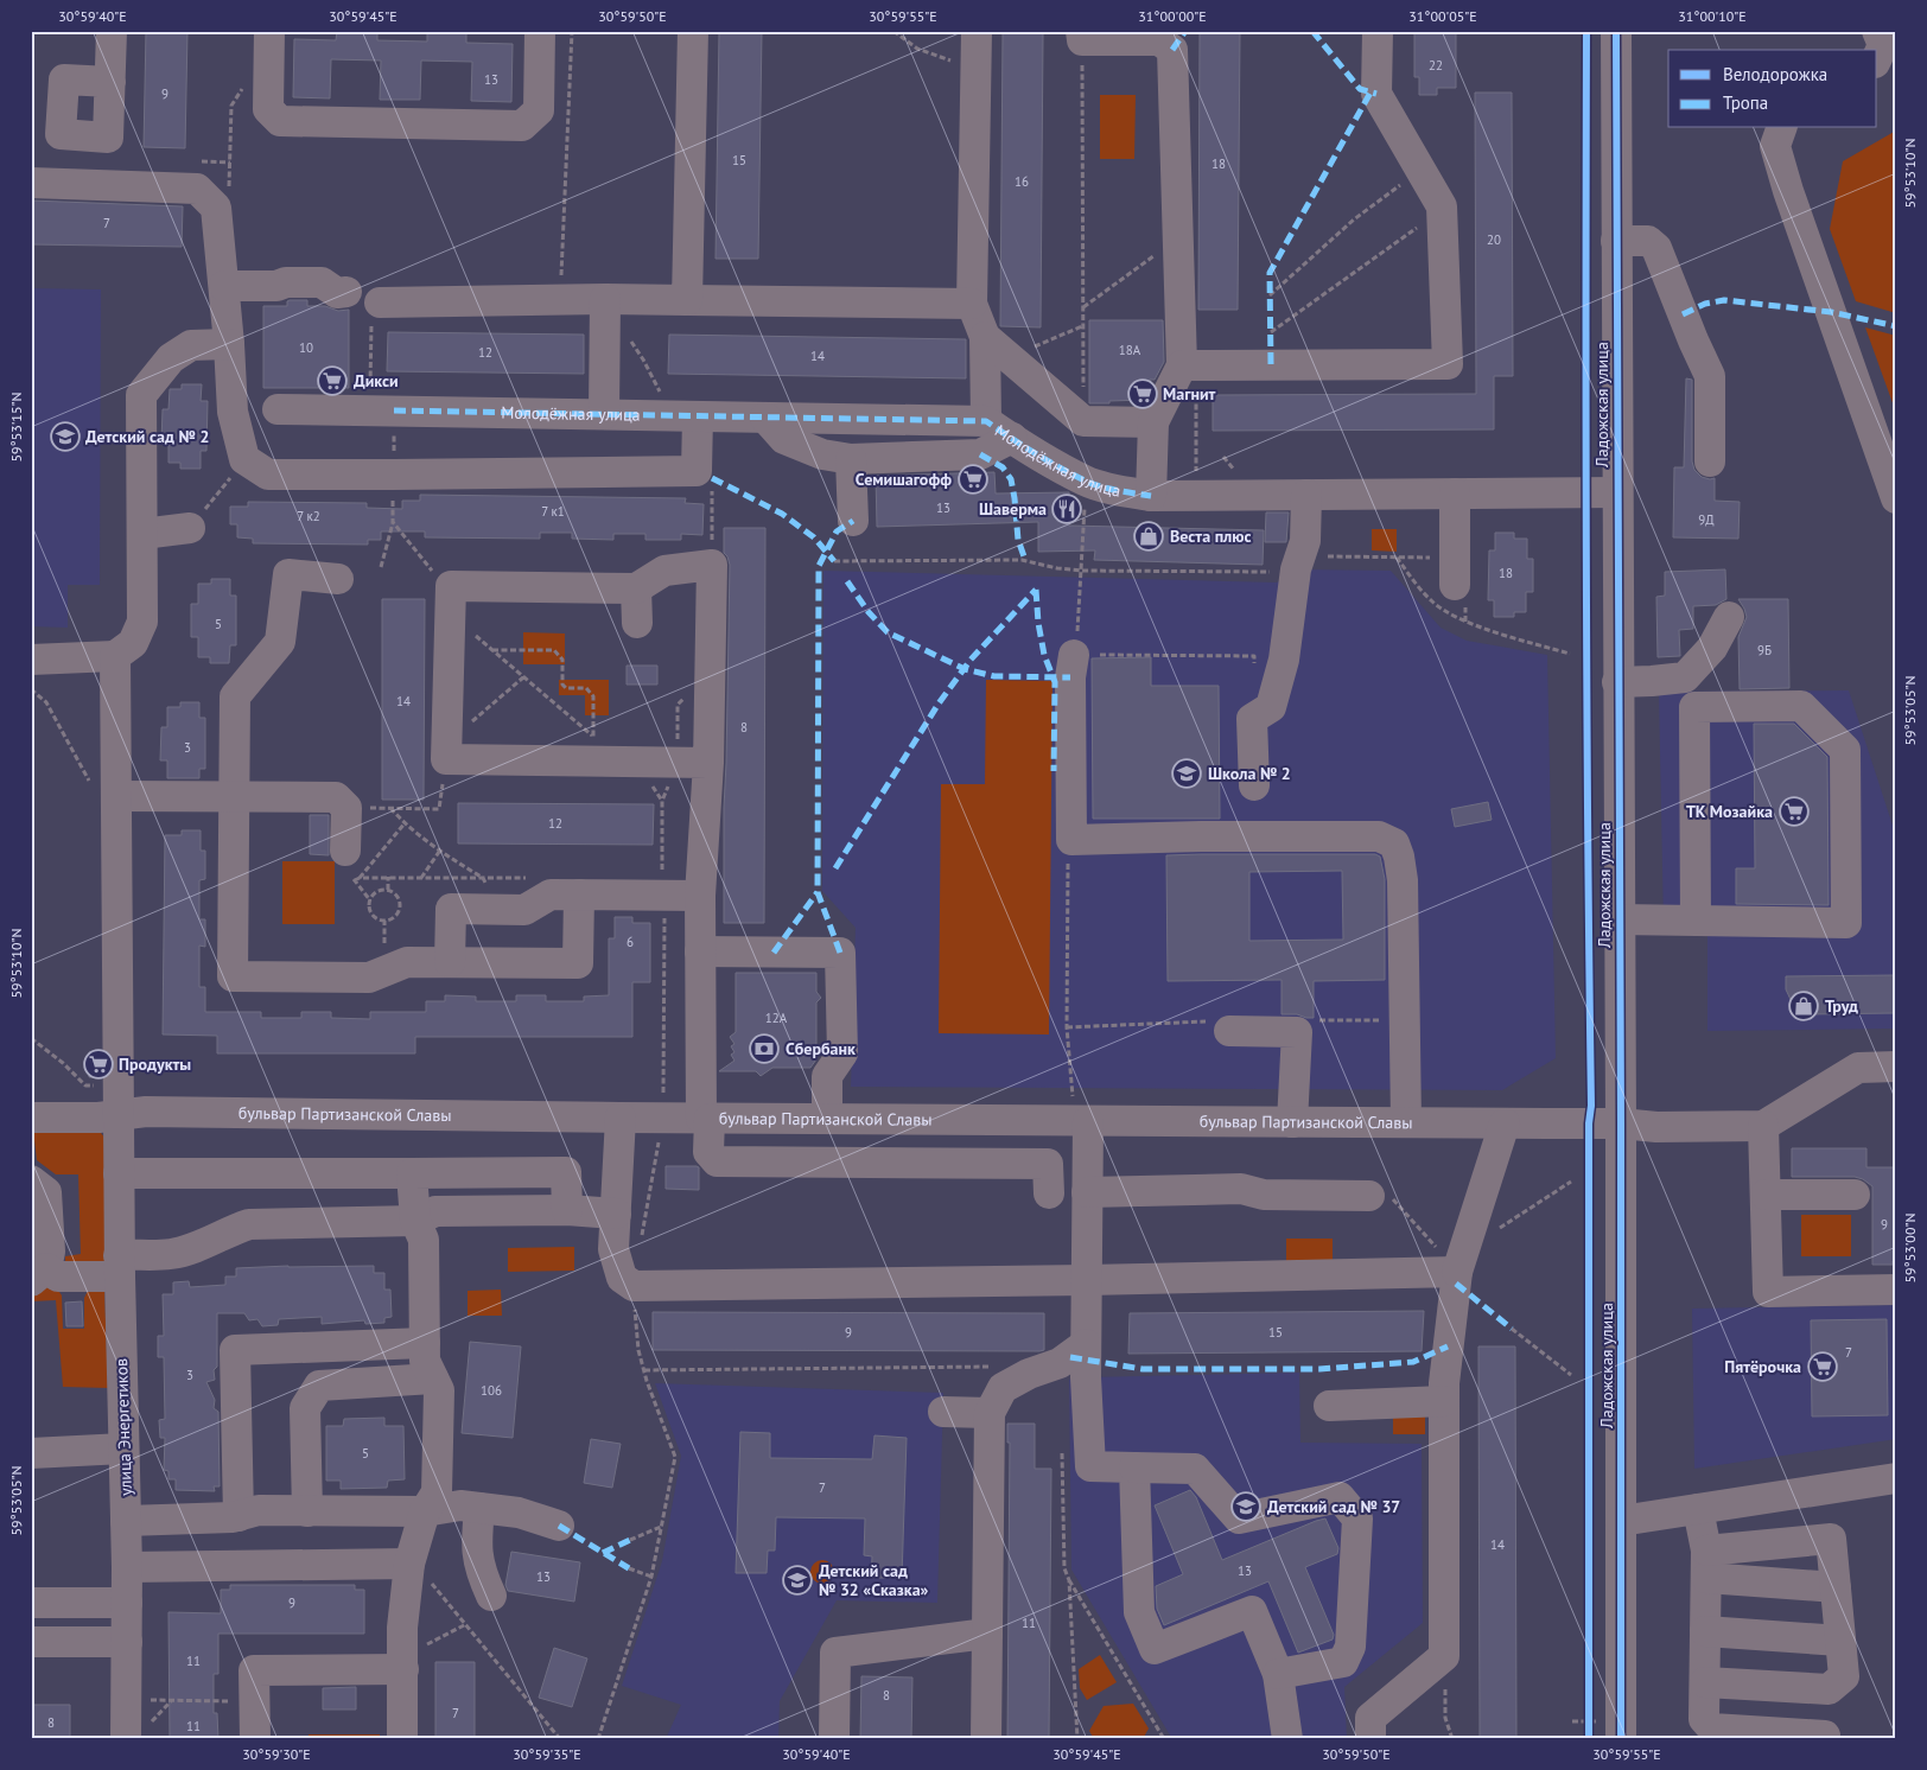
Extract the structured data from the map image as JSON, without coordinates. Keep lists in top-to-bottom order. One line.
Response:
{"streets":{"street":["Ладожская улица","Молодёжная улица","бульвар Партизанской Славы","улица Энергетиков"]},"crossings":[["Ладожская улица","Молодёжная улица"],["Ладожская улица","бульвар Партизанской Славы"],["бульвар Партизанской Славы","улица Энергетиков"]],"places":{"supermarket":["Дикси","Магнит","Семишагофф","ТК Мозайка","Продукты","Пятёрочка"],"school or university":["Детский сад № 2","Школа № 2","Детский сад № 37","Детский сад № 32 «Сказка»"],"restaurant":["Шаверма"],"shop":["Веста плюс","Труд"],"bank":["Сбербанк"]},"house_numbers":["22","13","9","15","18","16","7","20","10","18А","12","14","13","7 к1","7 к2","9Д","18","5","9Б","14","8","3","12","6","12А","9","9","15","7","3","106","5","7","14","13","13","9","11","11","8","7","8","11"],"legend":["Велодорожка","Тропа"],"coordinates":["30°59'40\"E","30°59'45\"E","30°59'50\"E","30°59'55\"E","31°00'00\"E","31°00'05\"E","31°00'10\"E","59°53'10\"N","59°53'15\"N","59°53'05\"N","59°53'00\"N","30°59'30\"E","30°59'35\"E"]}
